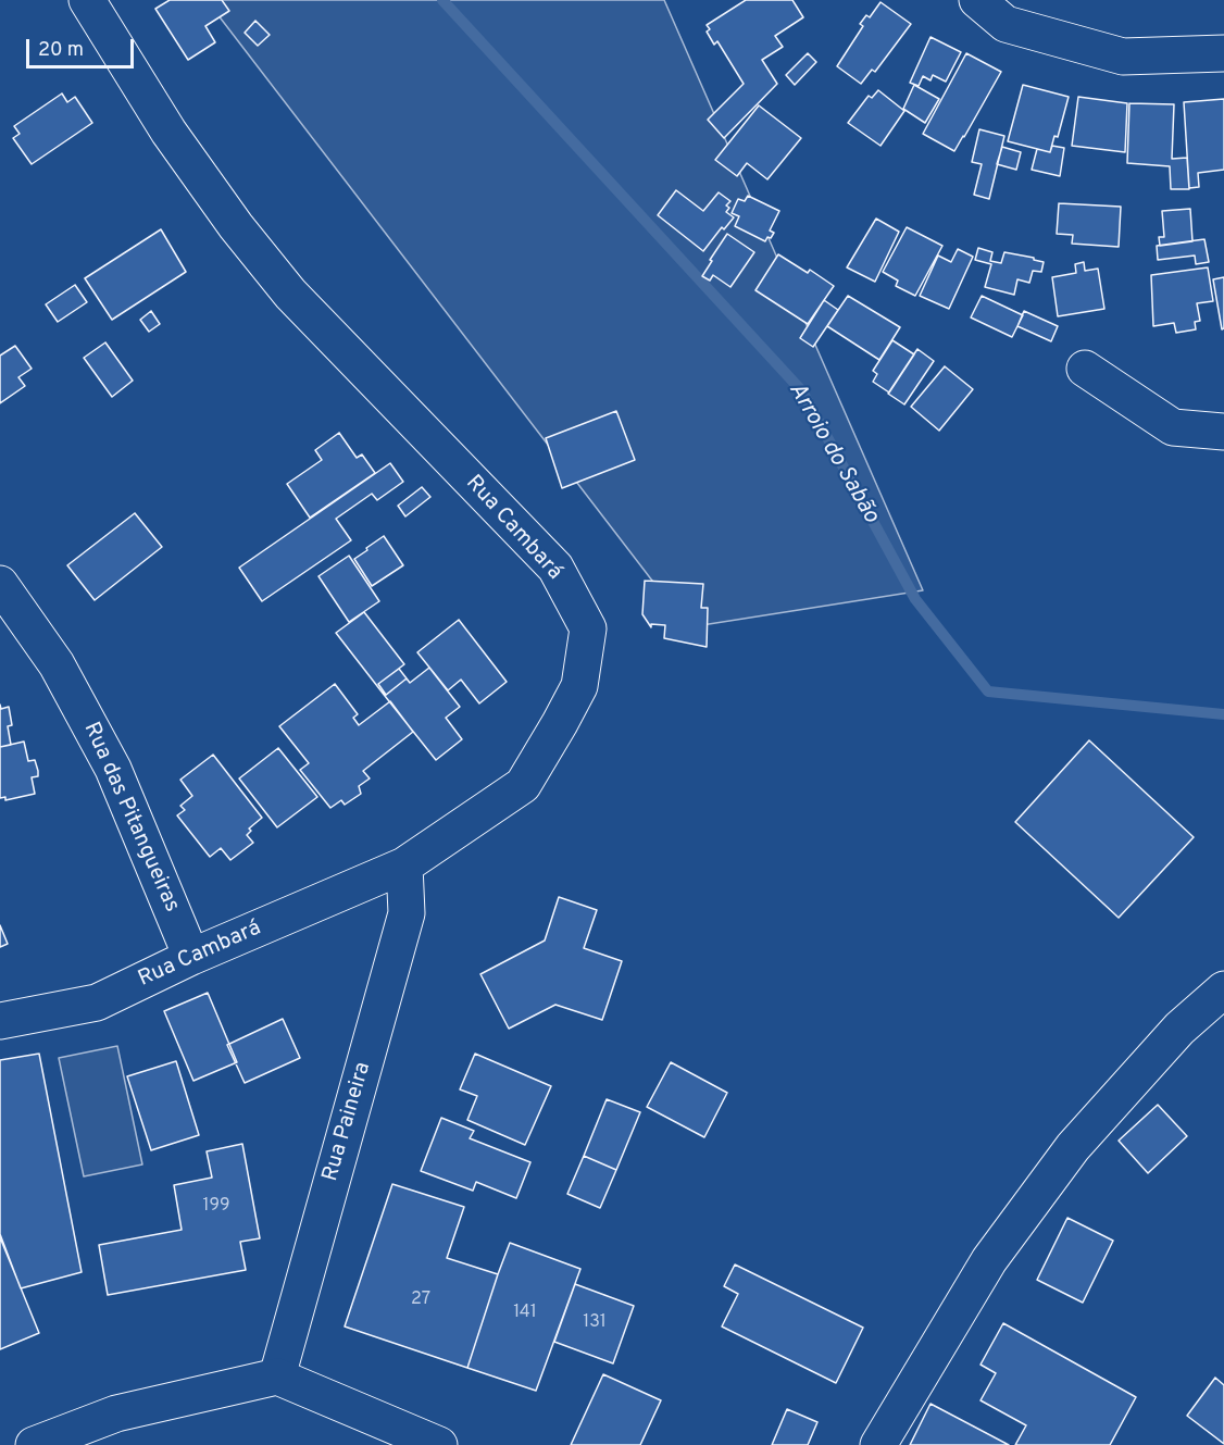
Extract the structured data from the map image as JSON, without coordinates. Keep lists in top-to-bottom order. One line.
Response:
{"streets":{"street":["Rua Cambará","Rua das Pitangueiras","Rua Paineira"]},"crossings":[["Rua Cambará","Rua das Pitangueiras"],["Rua Cambará","Rua Paineira"]],"water":["Arroio do Sabão"],"house_numbers":["199","27","141","131"],"scale_bar":"20 m"}
